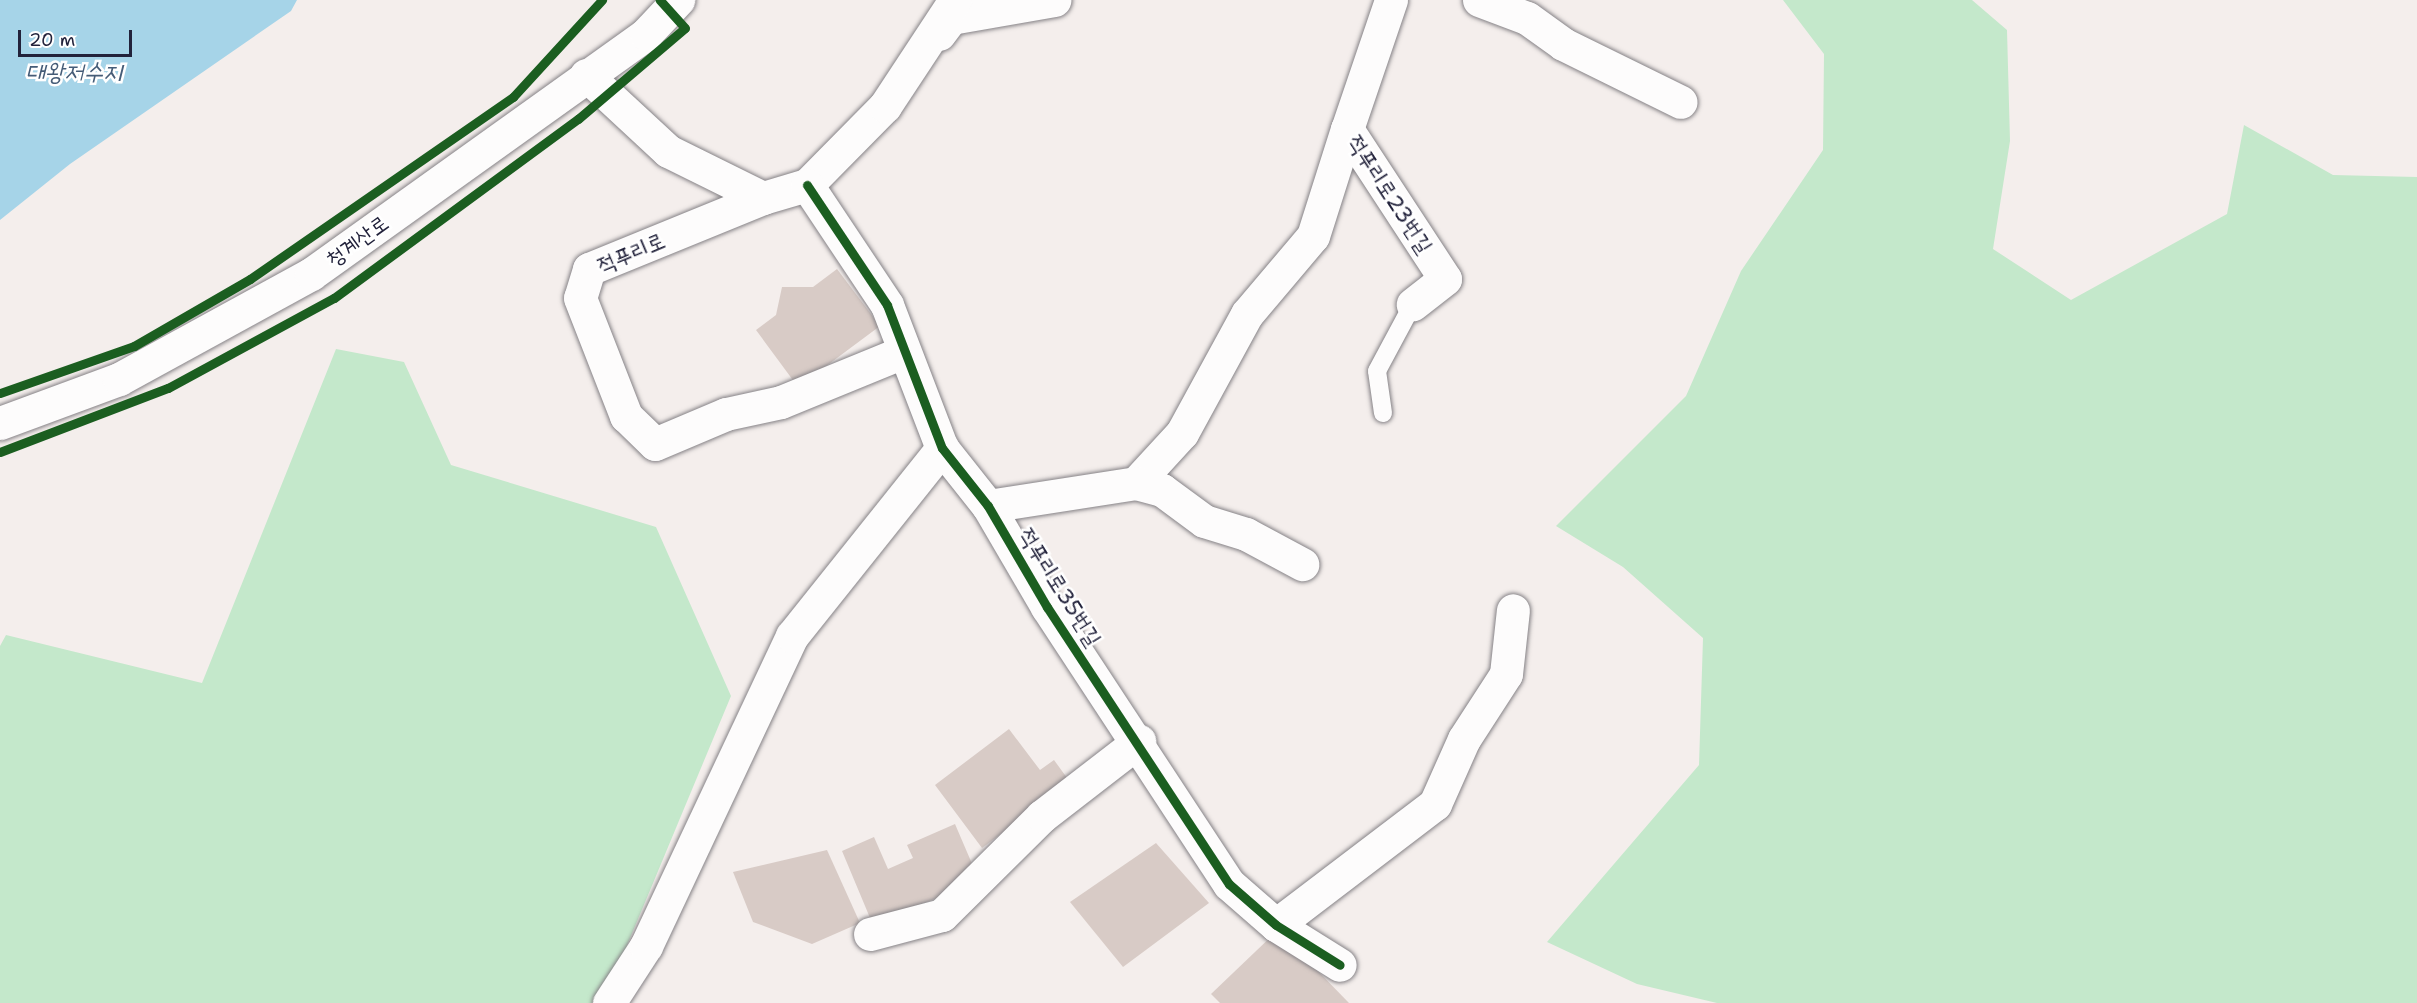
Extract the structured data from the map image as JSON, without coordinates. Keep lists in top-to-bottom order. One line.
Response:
{"streets":{"street":["적푸리로23번길","청계산로","적푸리로","적푸리로35번길"]},"crossings":[["적푸리로","적푸리로35번길"]],"water":["대왕저수지"],"scale_bar":"20 m"}
